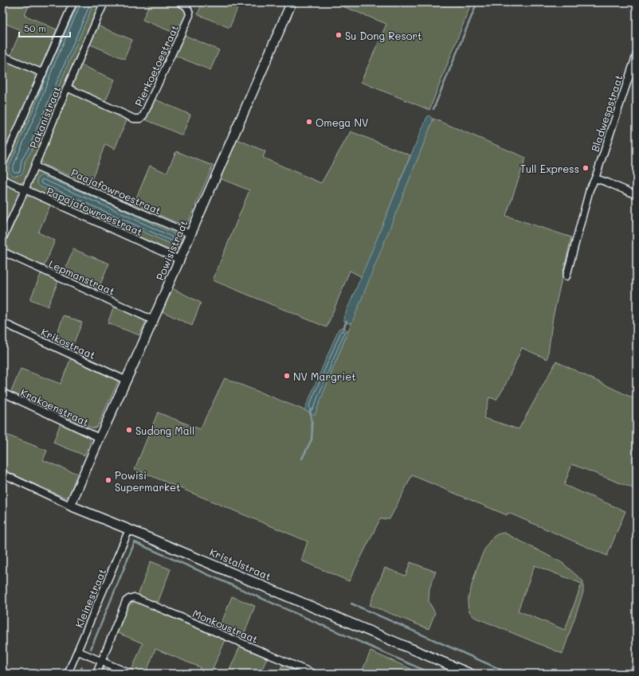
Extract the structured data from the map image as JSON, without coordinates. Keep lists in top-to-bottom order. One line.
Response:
{"streets":{"street":["Pierkoetoestraat","Bladwespstraat","Pakanistraat","Paajafowroestraat","Papajafowroestraat","Powisistraat","Lepmanstraat","Krikostraat","Krakoenstraat","Kristalstraat","Kleinestraat","Monkoustraat"]},"crossings":[["Pierkoetoestraat","Pakanistraat"],["Pakanistraat","Paajafowroestraat"],["Pakanistraat","Papajafowroestraat"],["Paajafowroestraat","Powisistraat"],["Papajafowroestraat","Powisistraat"],["Powisistraat","Lepmanstraat"],["Powisistraat","Krikostraat"],["Powisistraat","Krakoenstraat"],["Powisistraat","Kristalstraat"],["Kristalstraat","Kleinestraat"]],"places":["Su Dong Resort","Omega NV","Tull Express","NV Margriet","Sudong Mall","Powisi Supermarket"],"scale_bar":"50 m"}
